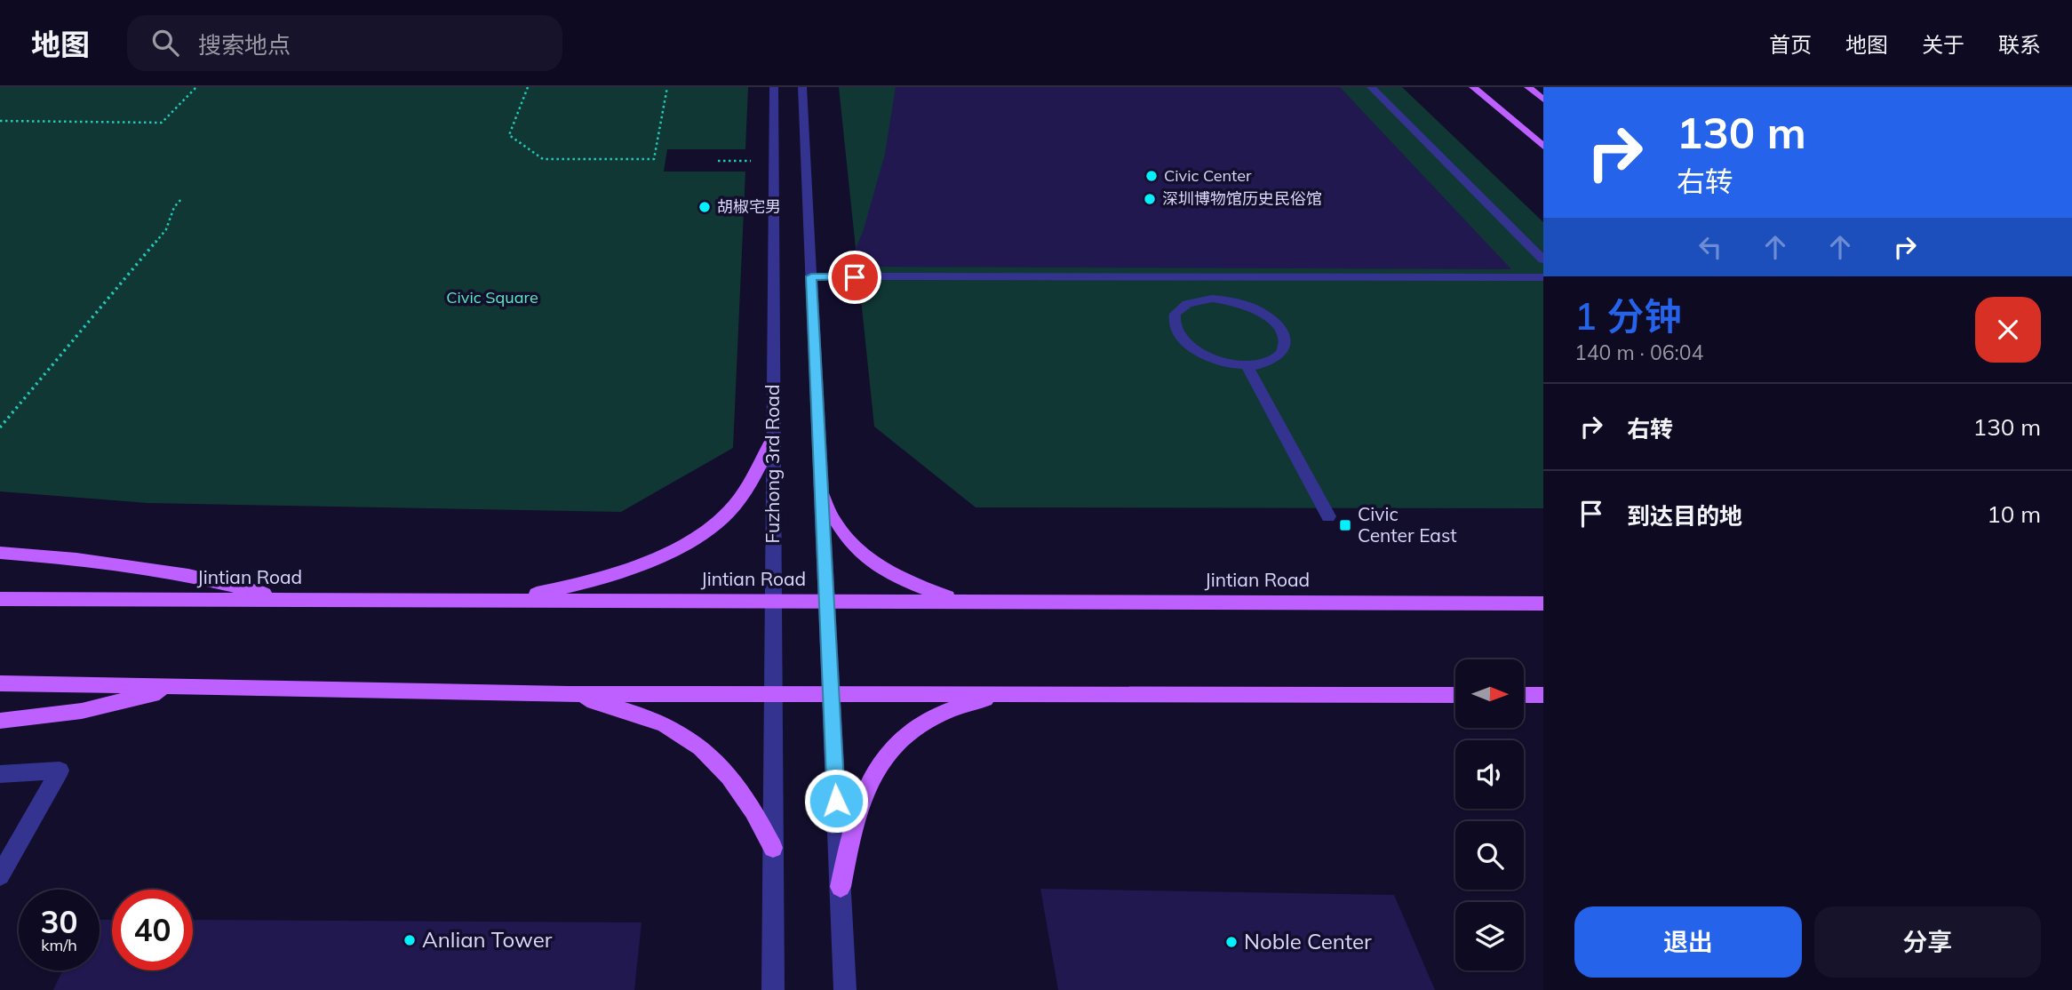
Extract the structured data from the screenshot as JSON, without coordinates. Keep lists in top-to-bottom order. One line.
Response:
{"streets":{"main road":["Jintian Road"],"street":["Fuzhong 3rd Road"]},"crossings":[["Fuzhong 3rd Road","Jintian Road"]],"parks":["Civic Square"],"places":{"other":["Civic Center","深圳博物馆历史民俗馆","胡椒宅男","Anlian Tower","Noble Center"],"transit":["Civic Center East"]},"north":"right","page":{"header":"地图","search":"搜索地点","nav":["首页","地图","关于","联系"],"turn":["130 m","右转"],"heading":["1 分钟","140 m · 06:04"],"list":[{"name":"右转","value":"130 m"},{"name":"到达目的地","value":"10 m"}],"speed":"30 km/h","limit":"40","buttons":["退出","分享"]}}
